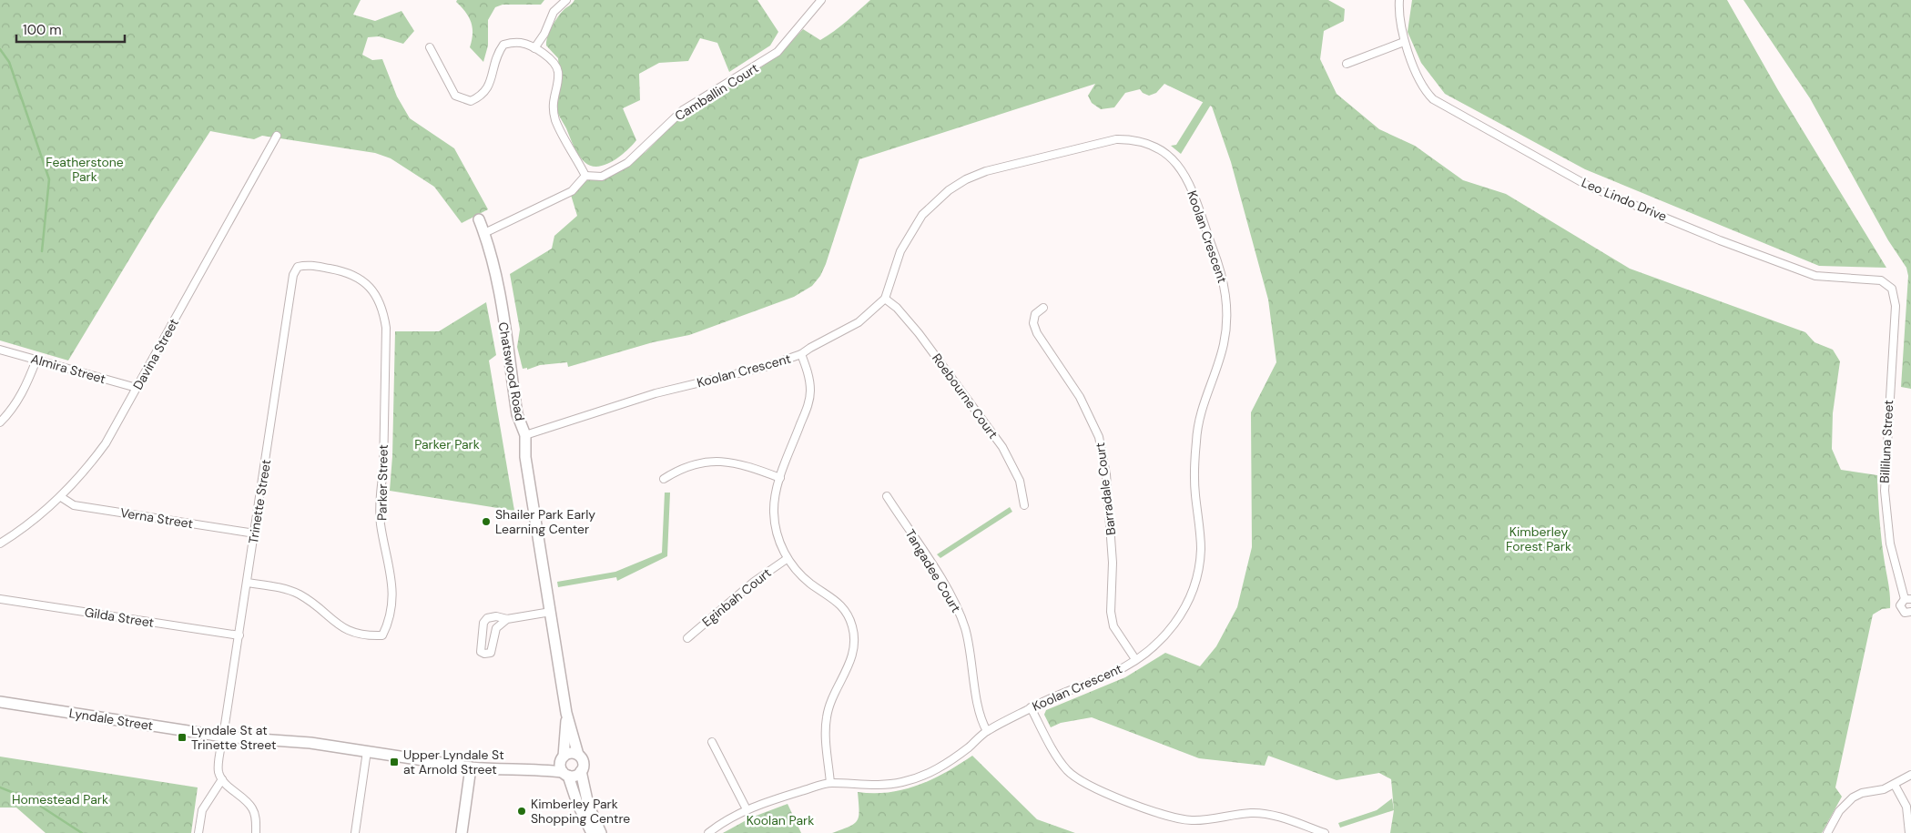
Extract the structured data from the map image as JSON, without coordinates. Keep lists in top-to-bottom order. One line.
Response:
{"streets":{"street":["Camballin Court","Leo Lindo Drive","Koolan Crescent","Davina Street","Almira Street","Chatswood Road","Roebourne Court","Billiluna Street","Parker Street","Barradale Court","Trinette Street","Verna Street","Tangadee Court","Eginbah Court","Gilda Street","Lyndale Street"]},"crossings":[["Leo Lindo Drive","Billiluna Street"],["Koolan Crescent","Chatswood Road"],["Koolan Crescent","Roebourne Court"],["Koolan Crescent","Barradale Court"],["Koolan Crescent","Tangadee Court"],["Davina Street","Almira Street"],["Davina Street","Verna Street"],["Parker Street","Trinette Street"],["Trinette Street","Verna Street"],["Trinette Street","Gilda Street"],["Trinette Street","Lyndale Street"]],"parks":["Featherstone Park","Parker Park","Kimberley Forest Park","Homestead Park","Koolan Park"],"places":{"other":["Shailer Park Early Learning Center","Kimberley Park Shopping Centre"],"transit":["Lyndale St at Trinette Street","Upper Lyndale St at Arnold Street"]},"scale_bar":"100 m"}
